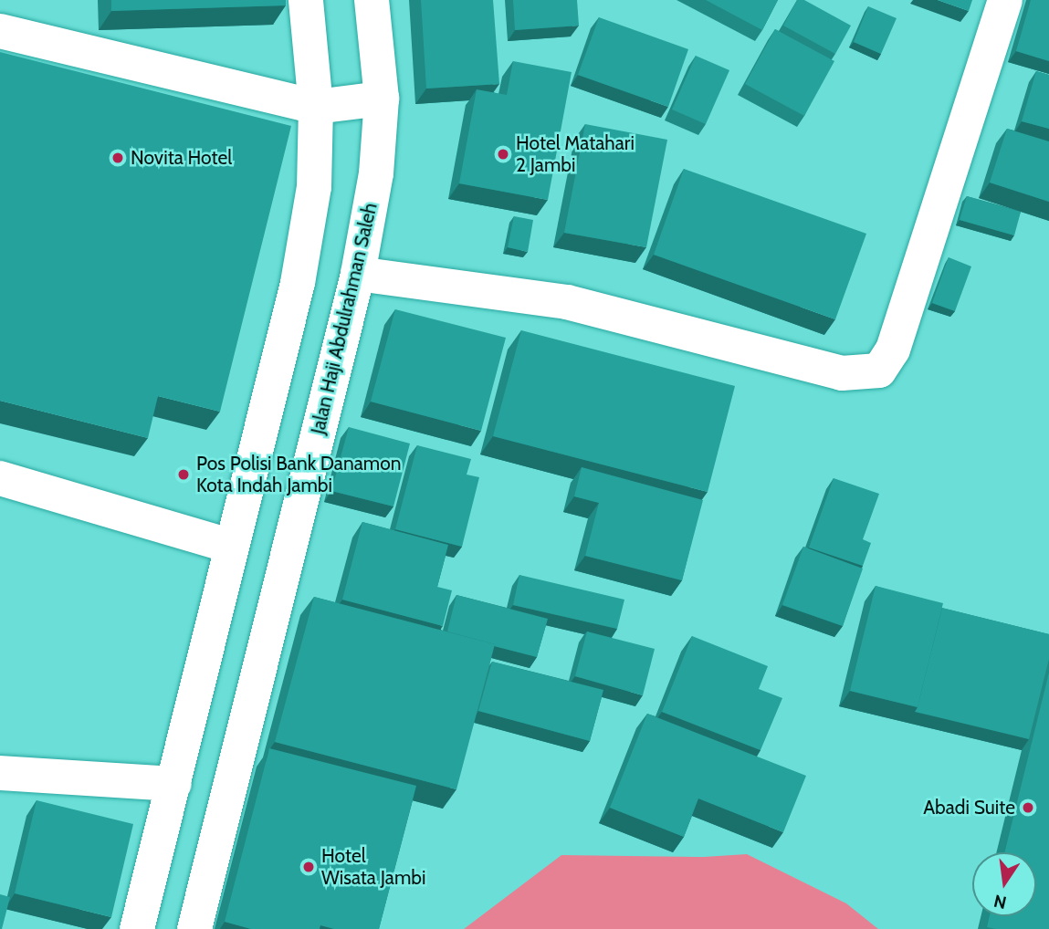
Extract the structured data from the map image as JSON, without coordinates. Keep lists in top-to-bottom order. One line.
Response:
{"streets":{"main road":["Jalan Haji Abdulrahman Saleh"]},"places":["Hotel Matahari 2 Jambi","Novita Hotel","Pos Polisi Bank Danamon Kota Indah Jambi","Abadi Suite","Hotel Wisata Jambi"],"north":"bottom"}
